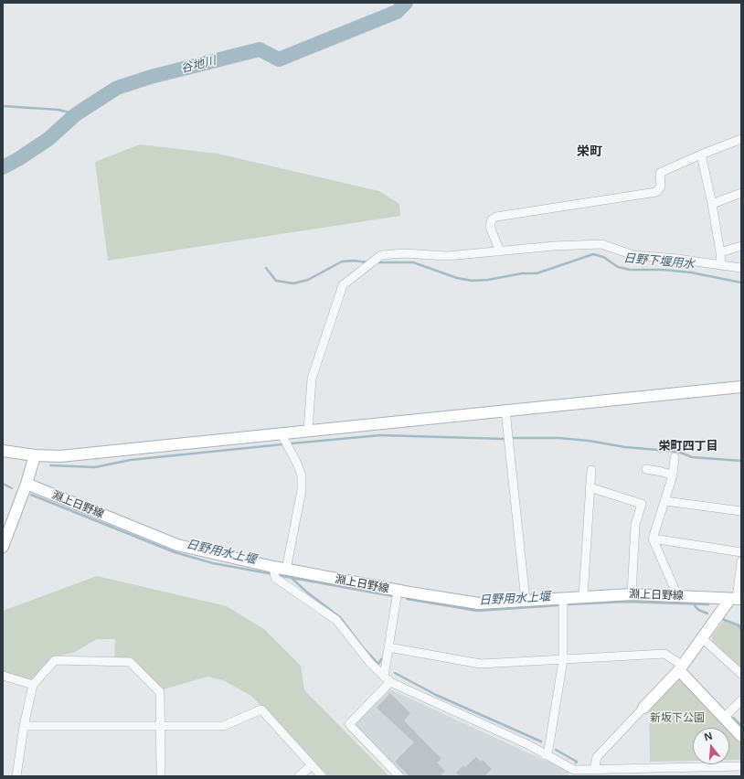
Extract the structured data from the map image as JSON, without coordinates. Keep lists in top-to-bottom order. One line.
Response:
{"streets":{"main road":["淵上日野線"]},"districts":["栄町","栄町四丁目"],"water":["谷地川","日野下堰用水","日野用水上堰"],"parks":["新坂下公園"],"north":"top"}
